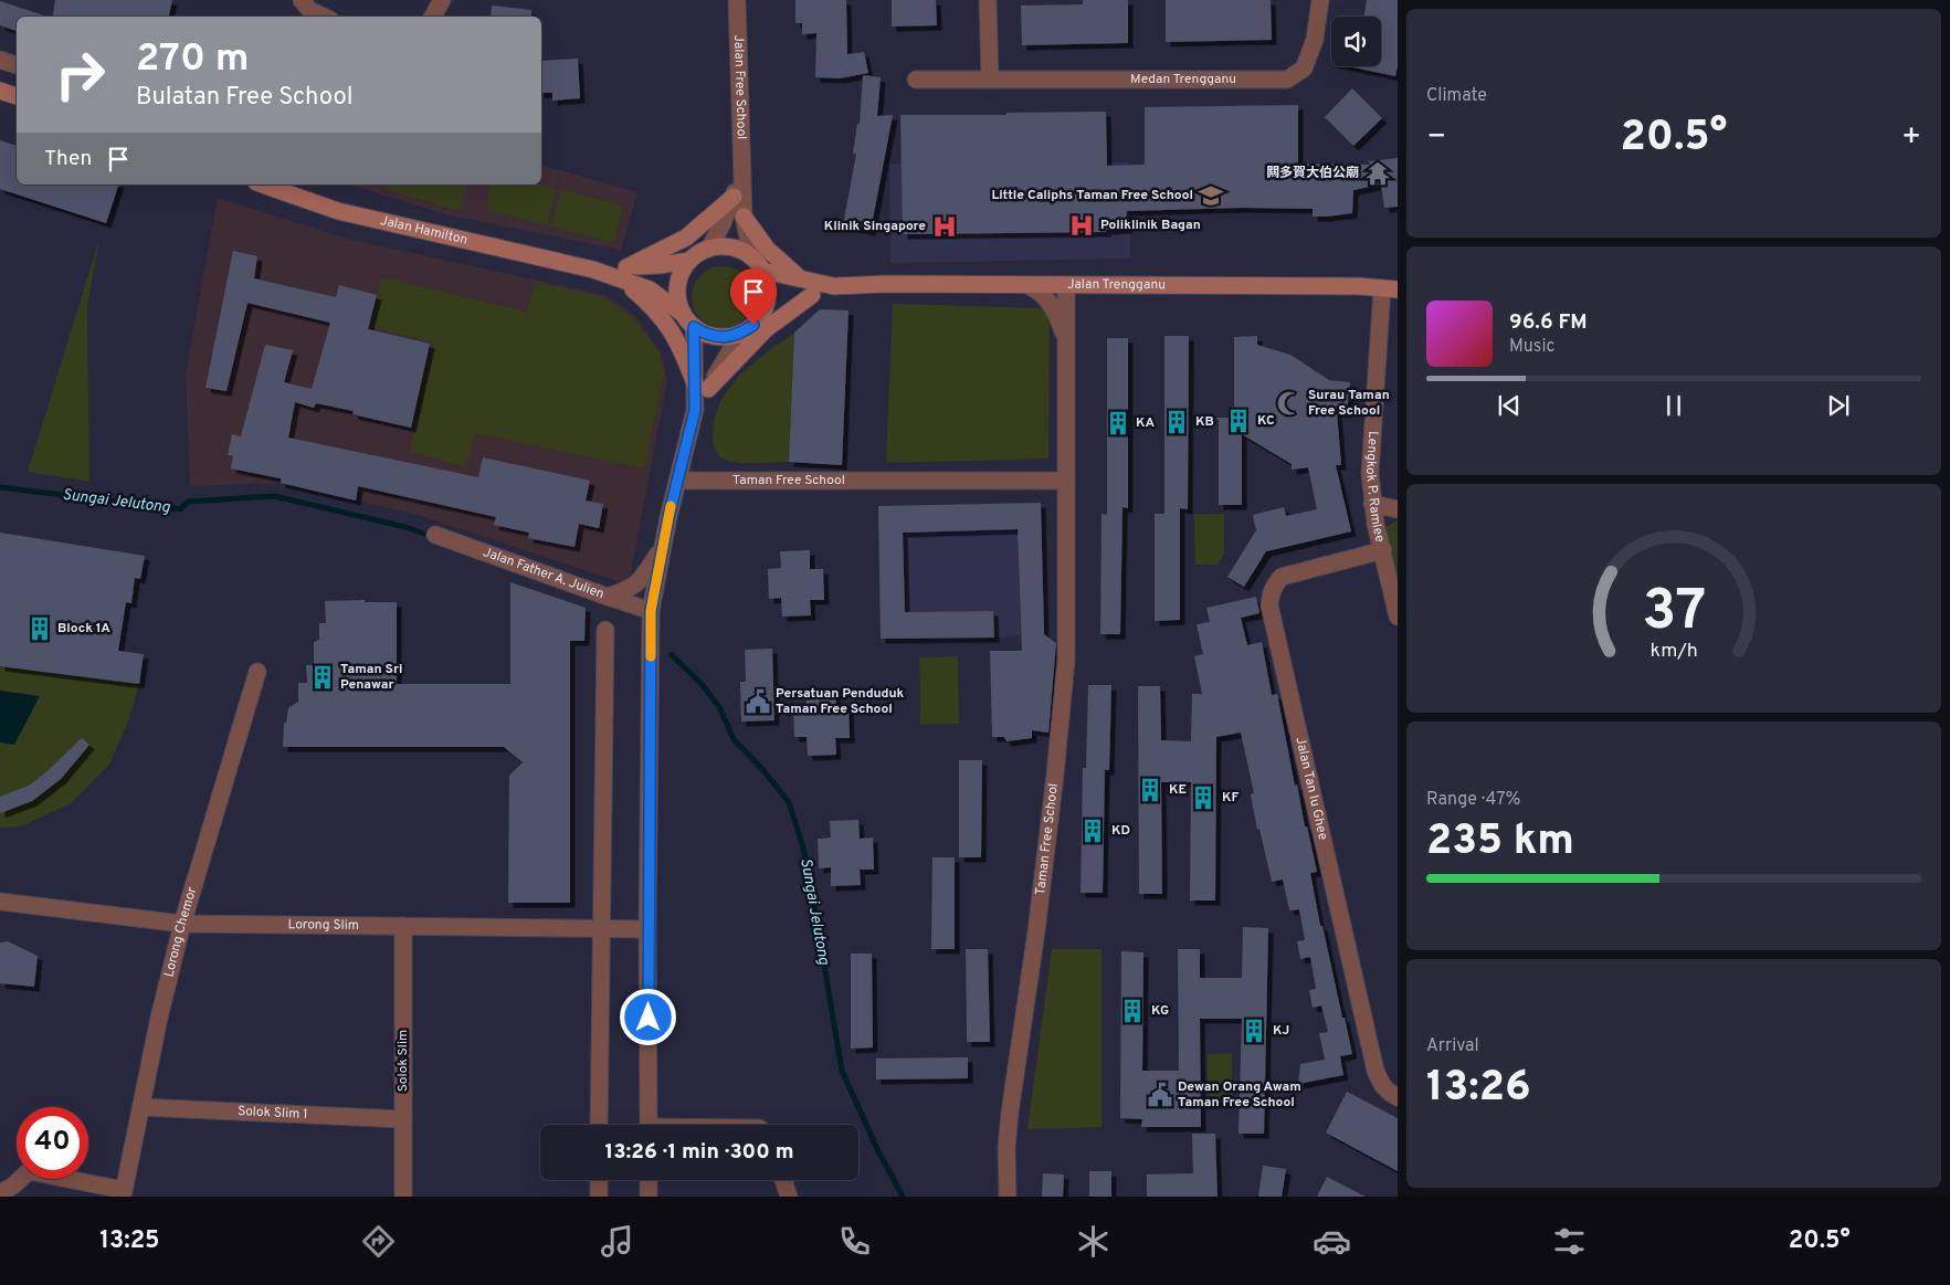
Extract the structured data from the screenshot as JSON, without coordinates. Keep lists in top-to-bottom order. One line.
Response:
{"streets":{"main road":["Jalan Hamilton","Jalan Trengganu"],"street":["Medan Trengganu","Jalan Free School","Taman Free School","Lengkok P. Ramlee","Jalan Father A. Julien","Jalan Tan Iu Ghee","Lorong Slim","Lorong Chemor","Solok Slim","Solok Slim 1"]},"crossings":[["Jalan Free School","Jalan Hamilton"],["Jalan Free School","Jalan Trengganu"],["Jalan Hamilton","Jalan Trengganu"],["Jalan Trengganu","Taman Free School"],["Jalan Trengganu","Lengkok P. Ramlee"],["Lengkok P. Ramlee","Jalan Tan Iu Ghee"],["Lorong Slim","Lorong Chemor"],["Lorong Slim","Solok Slim"],["Lorong Chemor","Solok Slim 1"],["Solok Slim","Solok Slim 1"]],"water":["Sungai Jelutong"],"places":{"temple":["闗多賀大伯公廟"],"school or university":["Little Caliphs Taman Free School"],"hospital":["Poliklinik Bagan","Klinik Singapore"],"mosque":["Surau Taman Free School"],"building":["KC","KB","KA","Block 1A","Taman Sri Penawar","KE","KF","KD","KG","KJ"],"public building":["Persatuan Penduduk Taman Free School","Dewan Orang Awam Taman Free School"]},"page":{"tile":["Climate",["Range · 47%","235 km"],["Arrival","13:26"]],"turn":["270 m","Bulatan Free School"],"heat":["−","20.5°","+"],"then":"Then","song":["96.6 FM","Music"],"limit":"40","trip":"13:26 · 1 min · 300 m","tabs":["13:25","20.5°"],"gauge":["37","km/h"]}}
